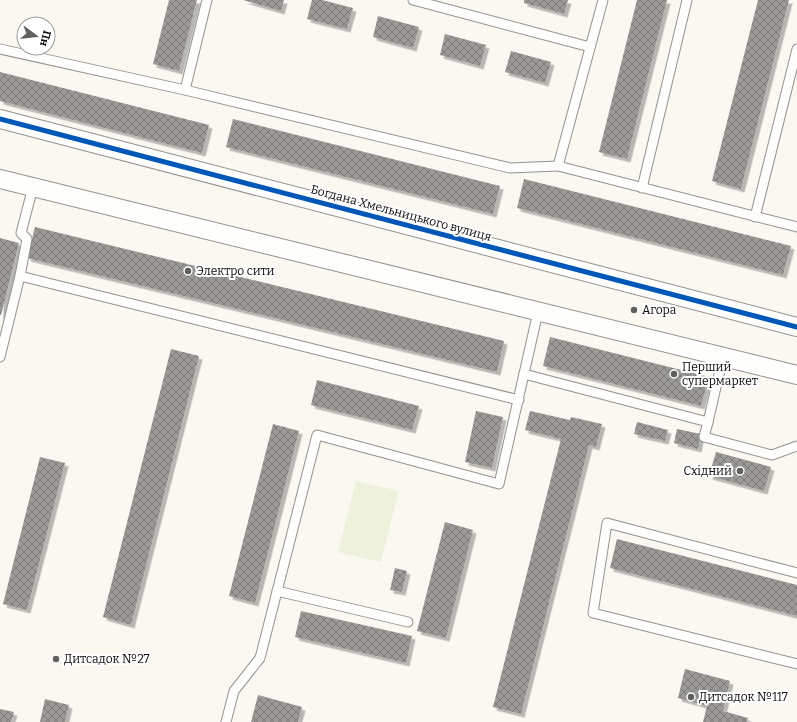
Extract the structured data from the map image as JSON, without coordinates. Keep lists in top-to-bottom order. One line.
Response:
{"streets":{"street":["Богдана Хмельницького вулиця"]},"places":["Электро сити","Агора","Перший супермаркет","Східний","Дитсадок №27","Дитсадок №117"],"north":"right"}
